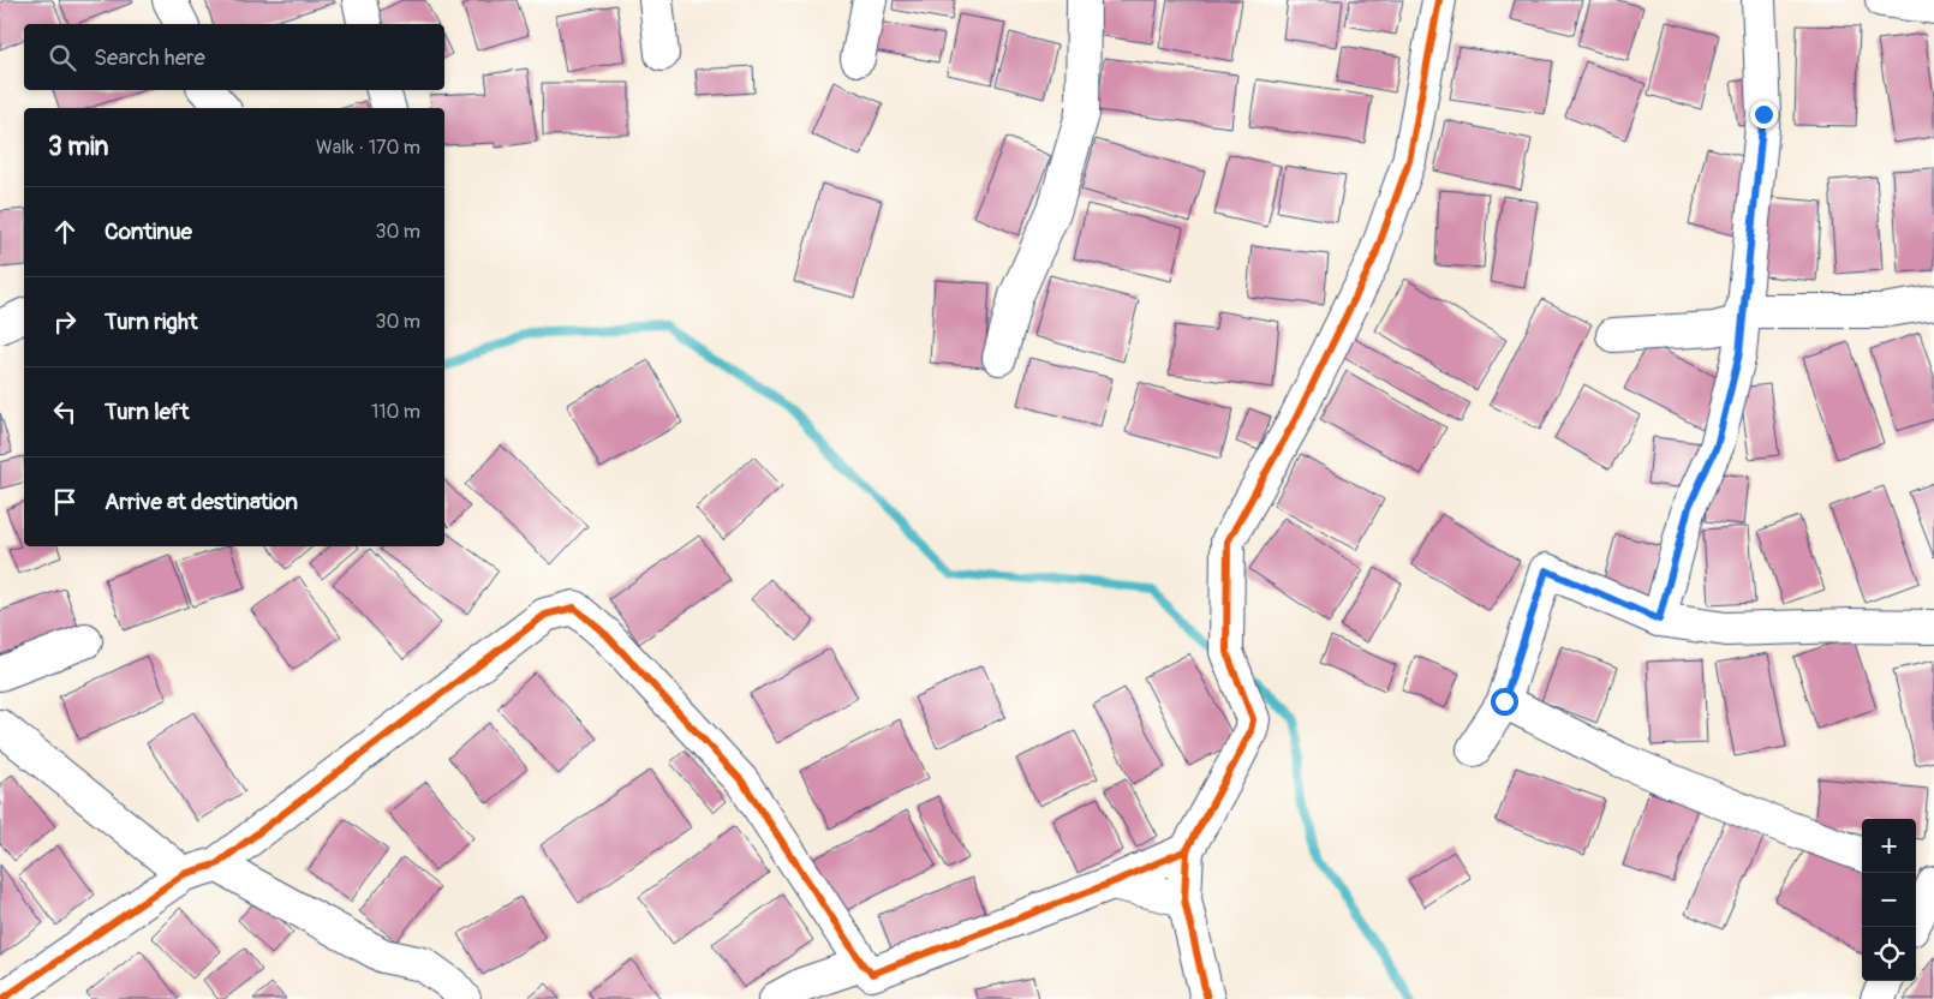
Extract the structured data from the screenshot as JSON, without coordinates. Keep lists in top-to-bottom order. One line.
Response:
{"page":{"search":"Search here","heading":["3 min","Walk · 170 m"],"list":[["Continue","30 m"],["Turn right","30 m"],["Turn left","110 m"],"Arrive at destination"],"map_buttons":["+","−"]}}
